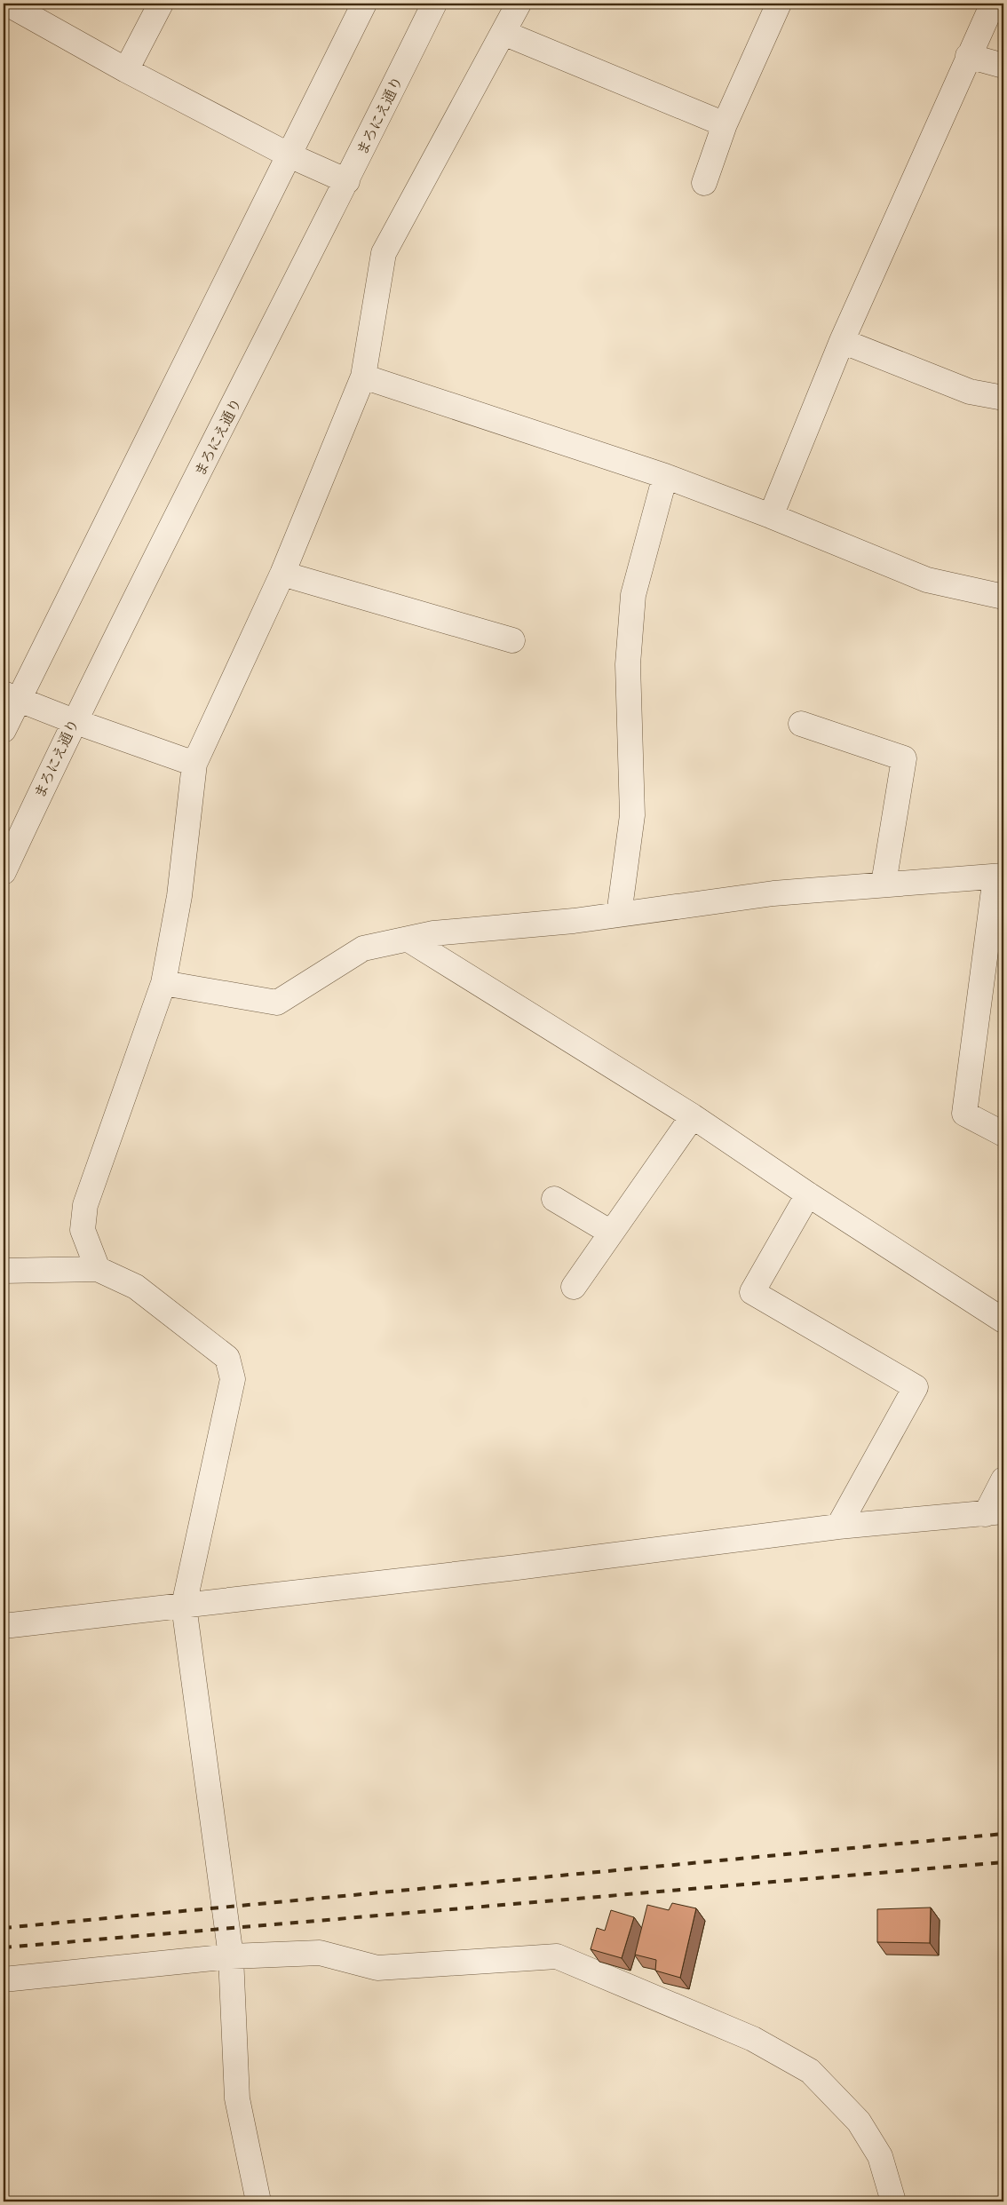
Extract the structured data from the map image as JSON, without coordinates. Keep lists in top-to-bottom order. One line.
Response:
{"streets":{"street":["まろにえ通り"]}}
